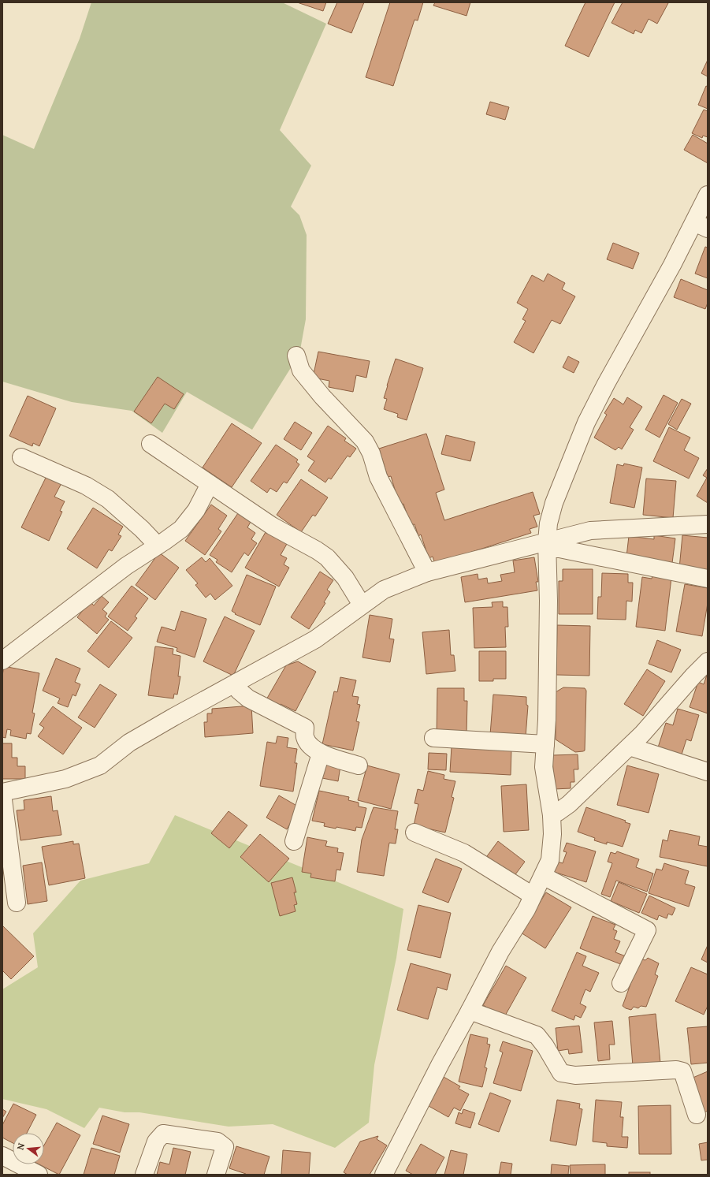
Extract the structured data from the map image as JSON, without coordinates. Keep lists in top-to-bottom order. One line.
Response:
{"north":"left"}
